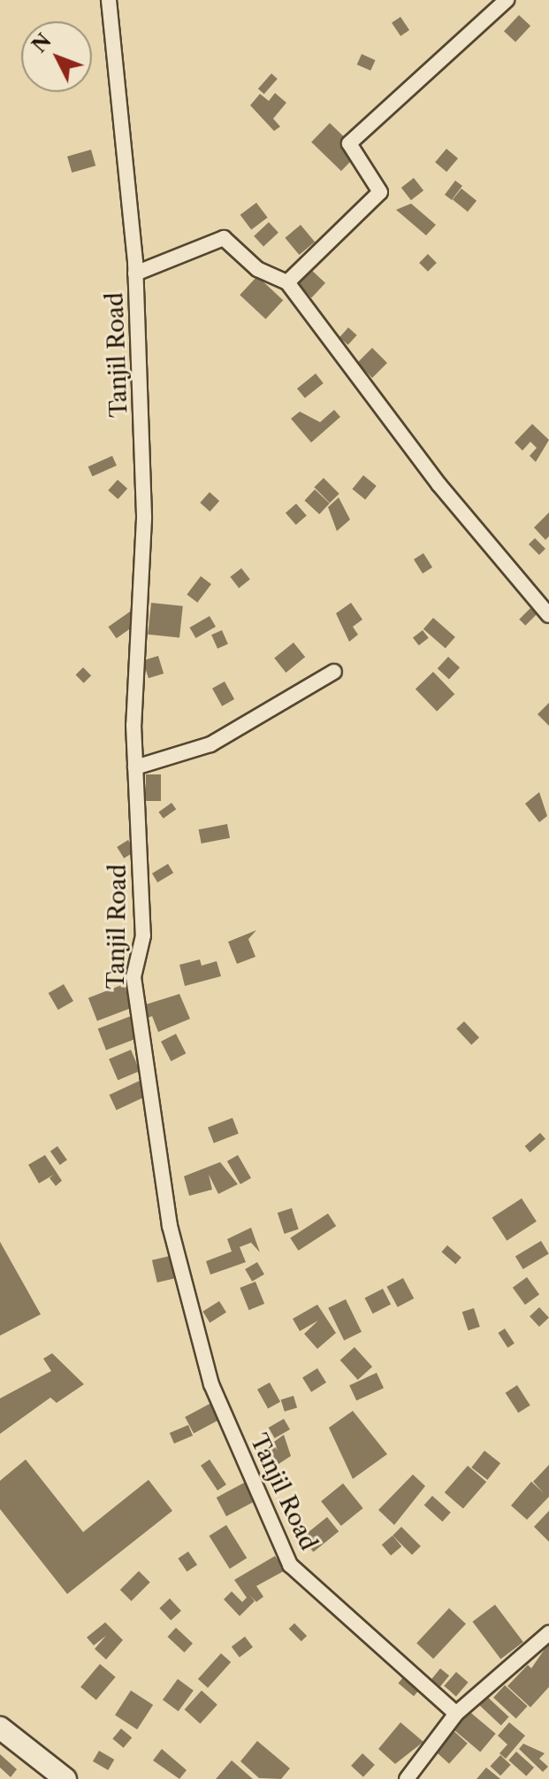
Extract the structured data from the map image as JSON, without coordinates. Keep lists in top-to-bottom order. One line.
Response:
{"streets":{"street":["Tanjil Road"]},"north":"top left"}
